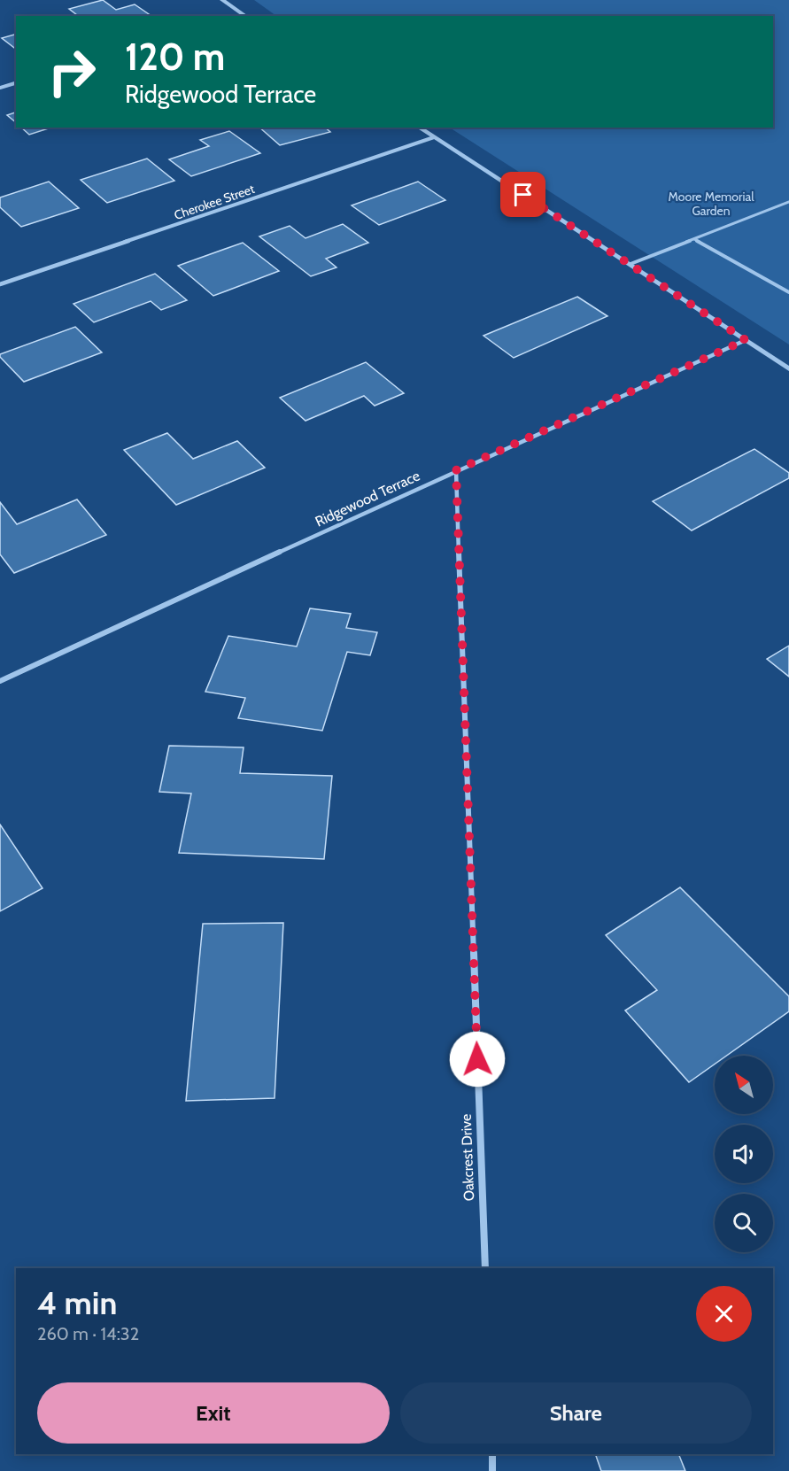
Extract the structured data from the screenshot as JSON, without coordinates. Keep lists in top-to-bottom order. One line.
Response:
{"streets":{"street":["Cherokee Street","Ridgewood Terrace","Oakcrest Drive"]},"crossings":[["Ridgewood Terrace","Oakcrest Drive"]],"parks":["Moore Memorial Garden"],"north":"top left","page":{"turn":["120 m","Ridgewood Terrace"],"heading":["4 min","260 m · 14:32"],"buttons":["Exit","Share"]}}
